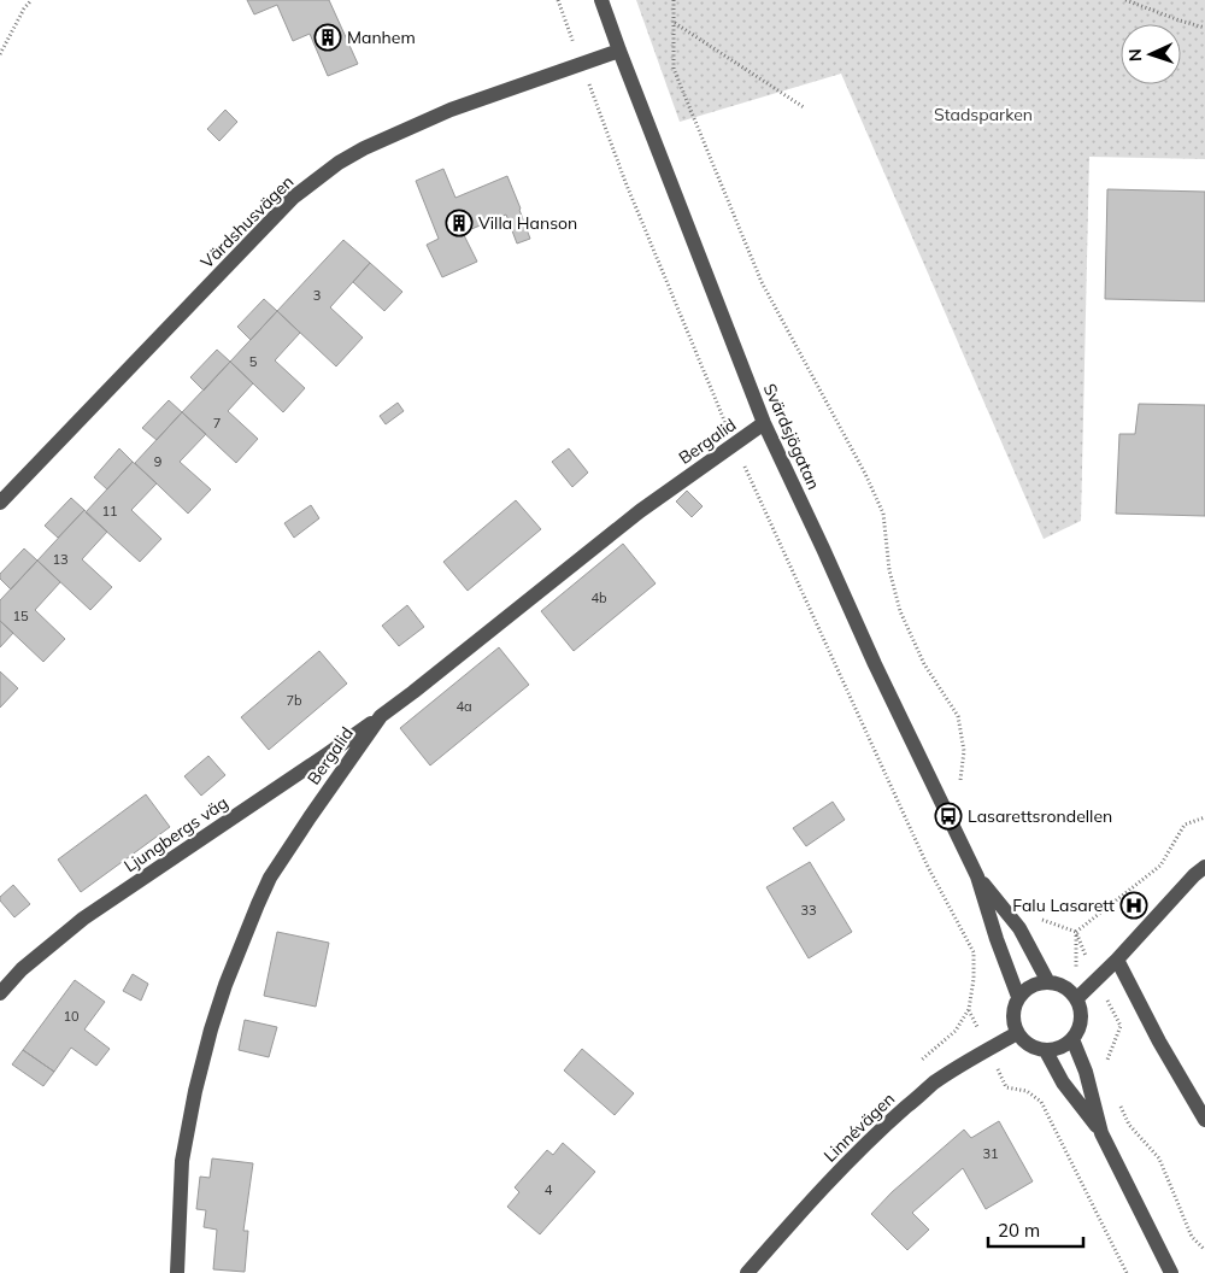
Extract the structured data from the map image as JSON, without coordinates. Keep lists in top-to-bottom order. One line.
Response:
{"streets":{"street":["Värdshusvägen","Svärdsjögatan","Bergalid","Ljungbergs väg","Linnévägen"]},"crossings":[["Värdshusvägen","Svärdsjögatan"],["Svärdsjögatan","Bergalid"],["Svärdsjögatan","Linnévägen"],["Bergalid","Ljungbergs väg"]],"parks":["Stadsparken"],"places":{"building":["Manhem","Villa Hanson"],"bus stop":["Lasarettsrondellen"],"hospital":["Falu Lasarett"]},"house_numbers":["3","5","7","9","11","13","4b","15","7b","4a","33","10","31","4"],"scale_bar":"20 m","north":"left"}
